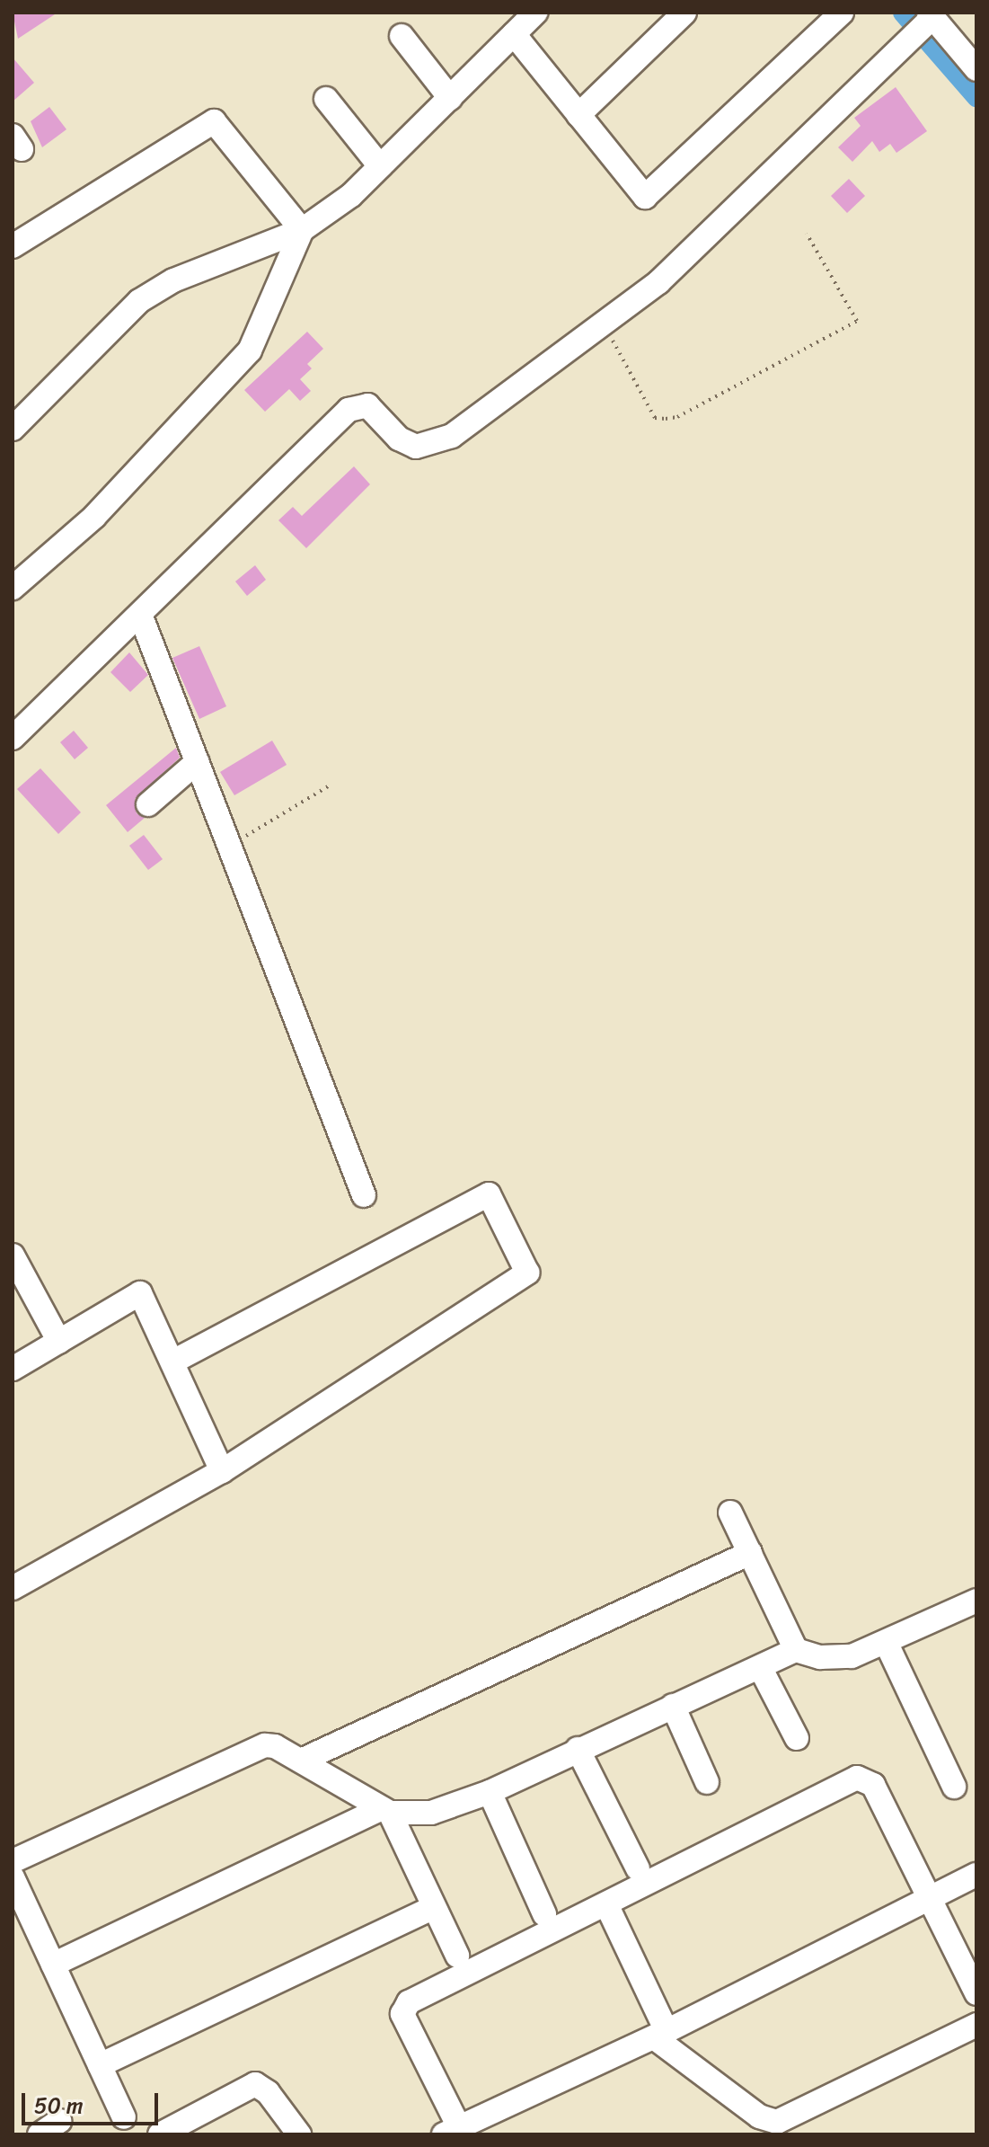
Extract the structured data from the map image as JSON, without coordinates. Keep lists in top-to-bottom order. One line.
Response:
{"scale_bar":"50 m"}
